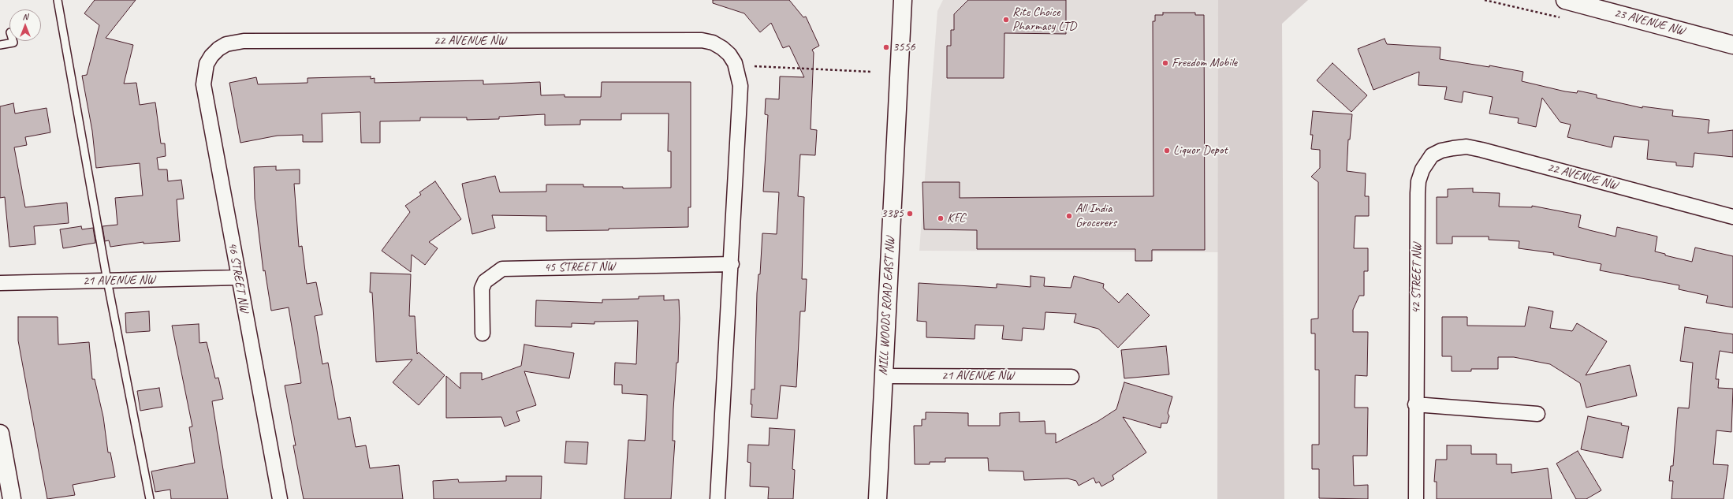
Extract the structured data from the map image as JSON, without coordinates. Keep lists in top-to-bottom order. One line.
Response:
{"streets":{"street":["23 AVENUE NW","22 AVENUE NW","45 STREET NW","46 STREET NW","42 STREET NW","21 AVENUE NW","MILL WOODS ROAD EAST NW"]},"crossings":[["22 AVENUE NW","45 STREET NW"],["22 AVENUE NW","46 STREET NW"],["22 AVENUE NW","42 STREET NW"],["46 STREET NW","21 AVENUE NW"],["21 AVENUE NW","MILL WOODS ROAD EAST NW"]],"places":["Rite Choice Pharmacy LTD","3556","Freedom Mobile","Liquor Depot","3385","All India Grocerers","KFC"],"north":"top"}
